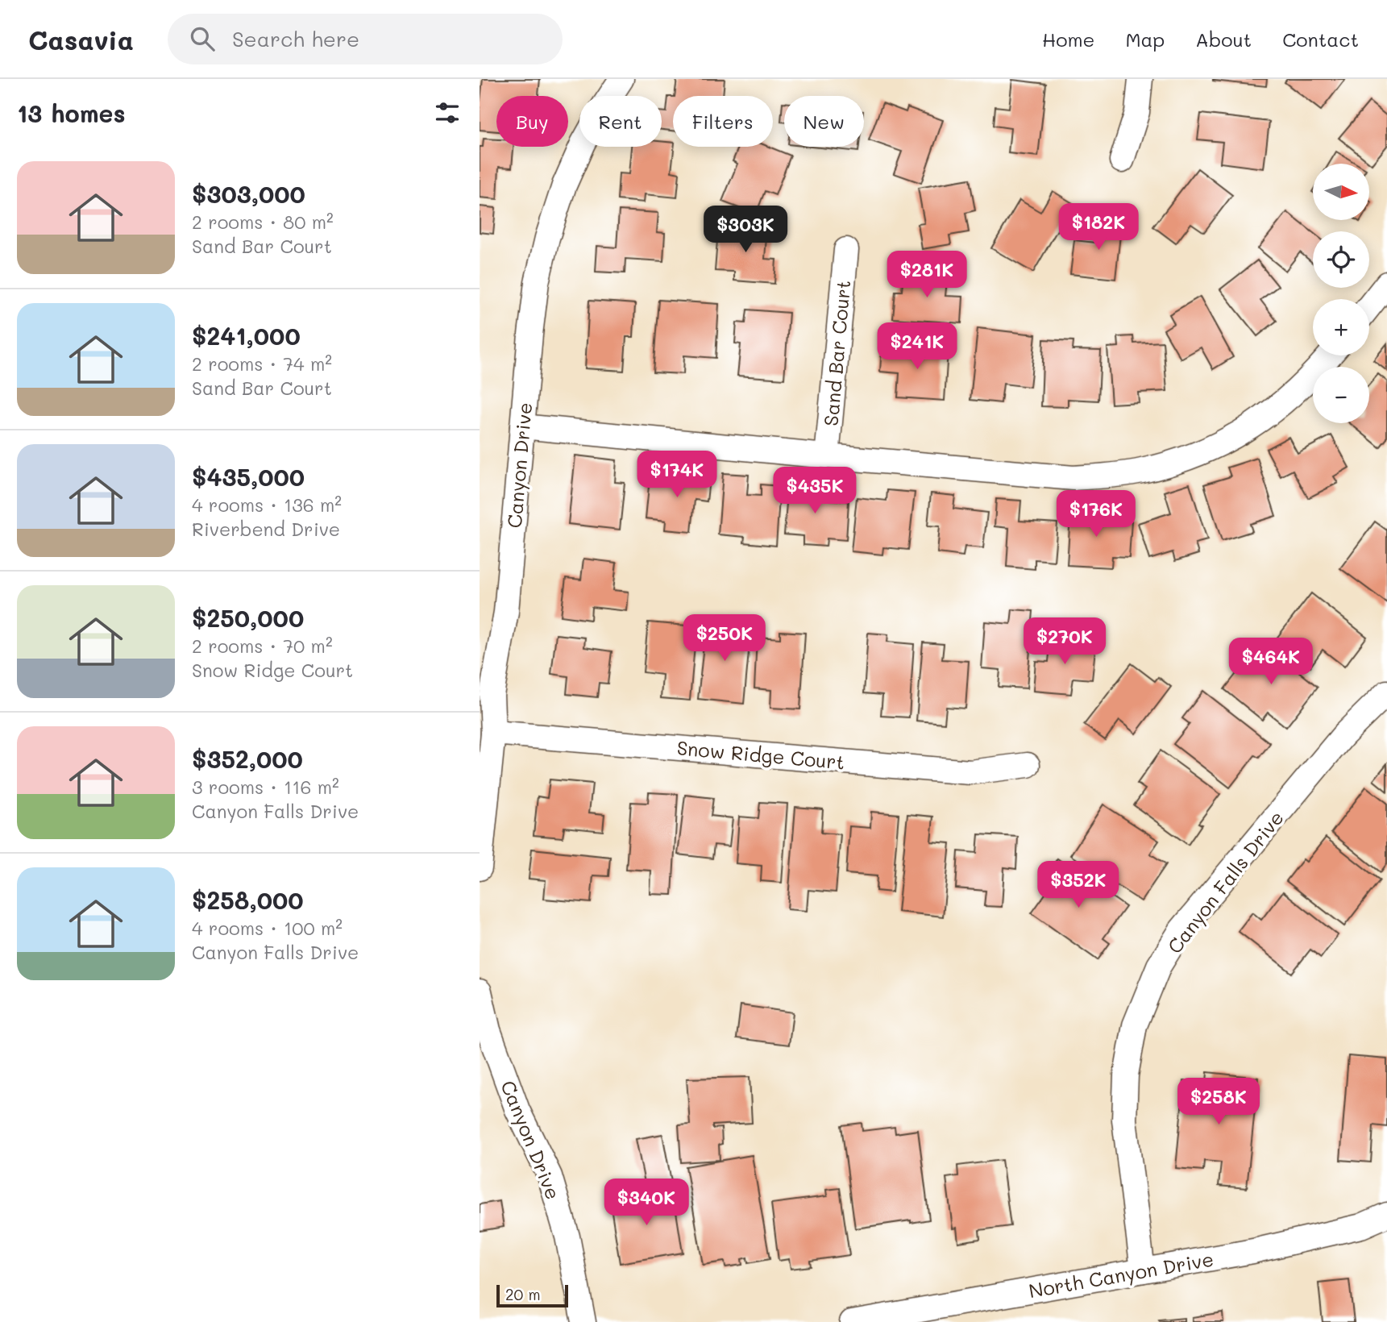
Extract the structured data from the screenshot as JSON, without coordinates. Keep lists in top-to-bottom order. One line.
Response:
{"streets":{"street":["Sand Bar Court","Canyon Drive","Snow Ridge Court","Canyon Falls Drive","North Canyon Drive"]},"crossings":[["Canyon Drive","Snow Ridge Court"],["Canyon Falls Drive","North Canyon Drive"]],"scale_bar":"20 m","north":"right","page":{"header":"Casavia","search":"Search here","nav":["Home","Map","About","Contact"],"heading":"13 homes","chip":["Buy","Rent","Filters","New"],"list":[{"name":"$303,000","note":"2 rooms · 80 m² · Sand Bar Court"},{"name":"$241,000","note":"2 rooms · 74 m² · Sand Bar Court"},{"name":"$435,000","note":"4 rooms · 136 m² · Riverbend Drive"},{"name":"$250,000","note":"2 rooms · 70 m² · Snow Ridge Court"},{"name":"$352,000","note":"3 rooms · 116 m² · Canyon Falls Drive"},{"name":"$258,000","note":"4 rooms · 100 m² · Canyon Falls Drive"}],"map_buttons":["+","−"],"price":["$182K","$303K","$281K","$241K","$174K","$435K","$176K","$250K","$270K","$464K","$352K","$258K","$340K"],"scale":"20 m"}}
